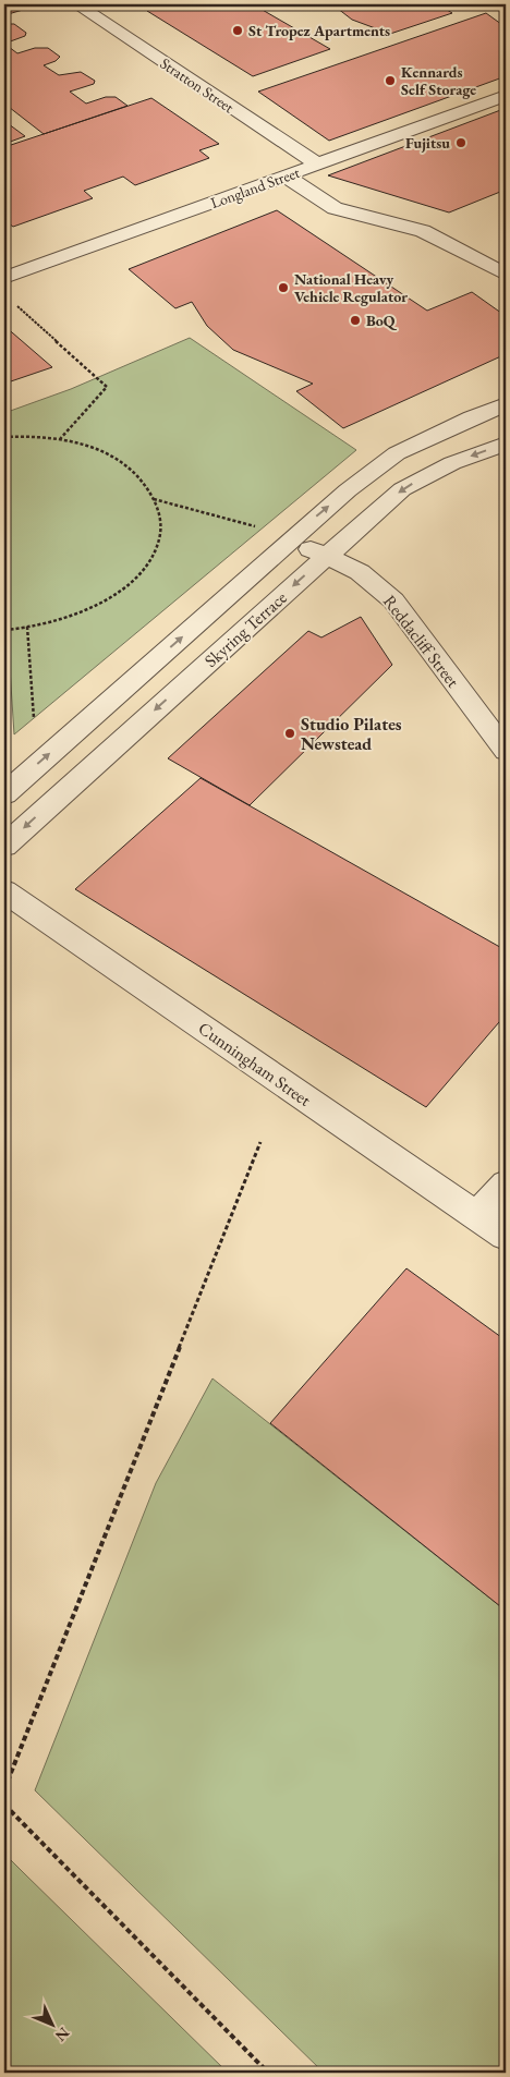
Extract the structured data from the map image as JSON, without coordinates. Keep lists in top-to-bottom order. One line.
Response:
{"streets":{"street":["Stratton Street","Longland Street","Skyring Terrace","Reddacliff Street","Cunningham Street"]},"crossings":[["Stratton Street","Longland Street"],["Skyring Terrace","Reddacliff Street"]],"places":["St Tropez Apartments","Kennards Self Storage","Fujitsu","National Heavy Vehicle Regulator","BoQ","Studio Pilates Newstead"],"north":"bottom right"}
